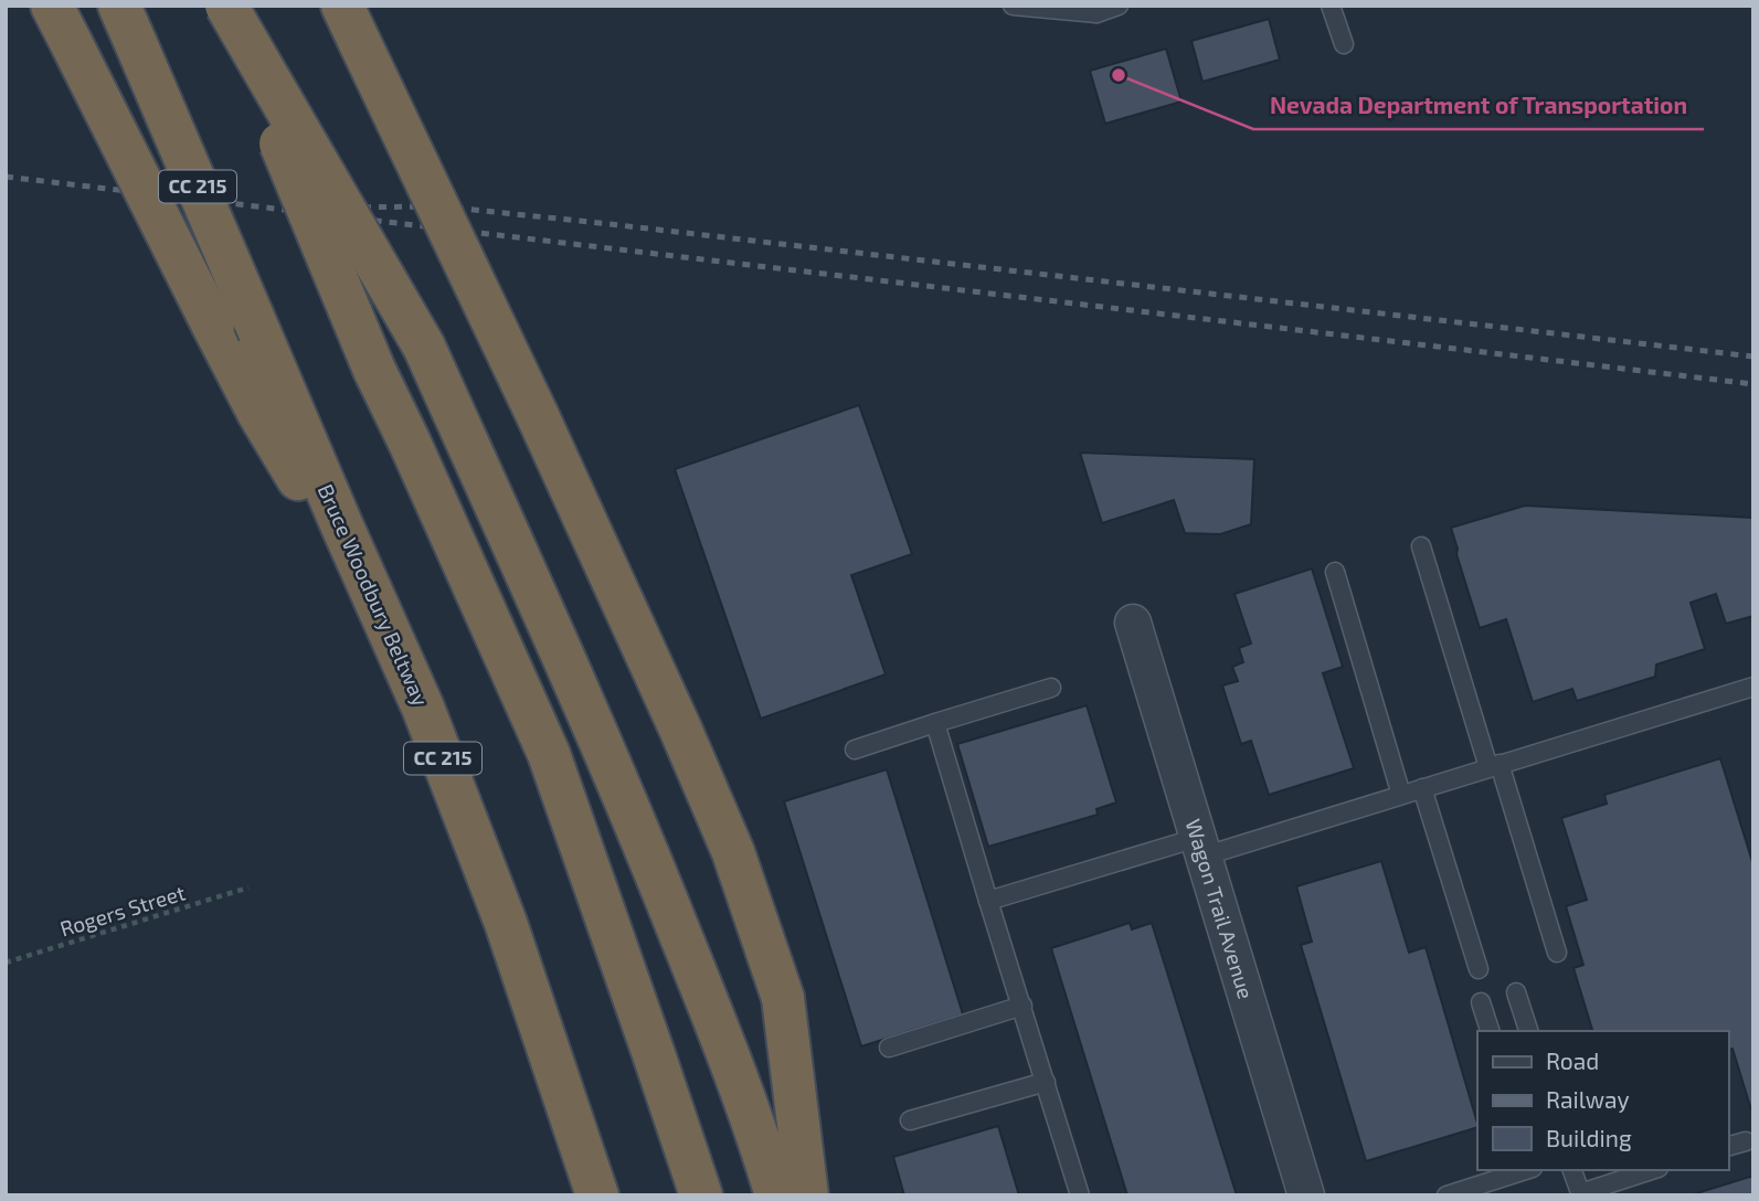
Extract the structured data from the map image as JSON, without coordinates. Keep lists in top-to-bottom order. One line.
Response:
{"streets":{"highway":["CC 215","Bruce Woodbury Beltway"],"street":["Wagon Trail Avenue"],"path":["Rogers Street"]},"places":["Nevada Department of Transportation"],"legend":["Road","Railway","Building"]}
